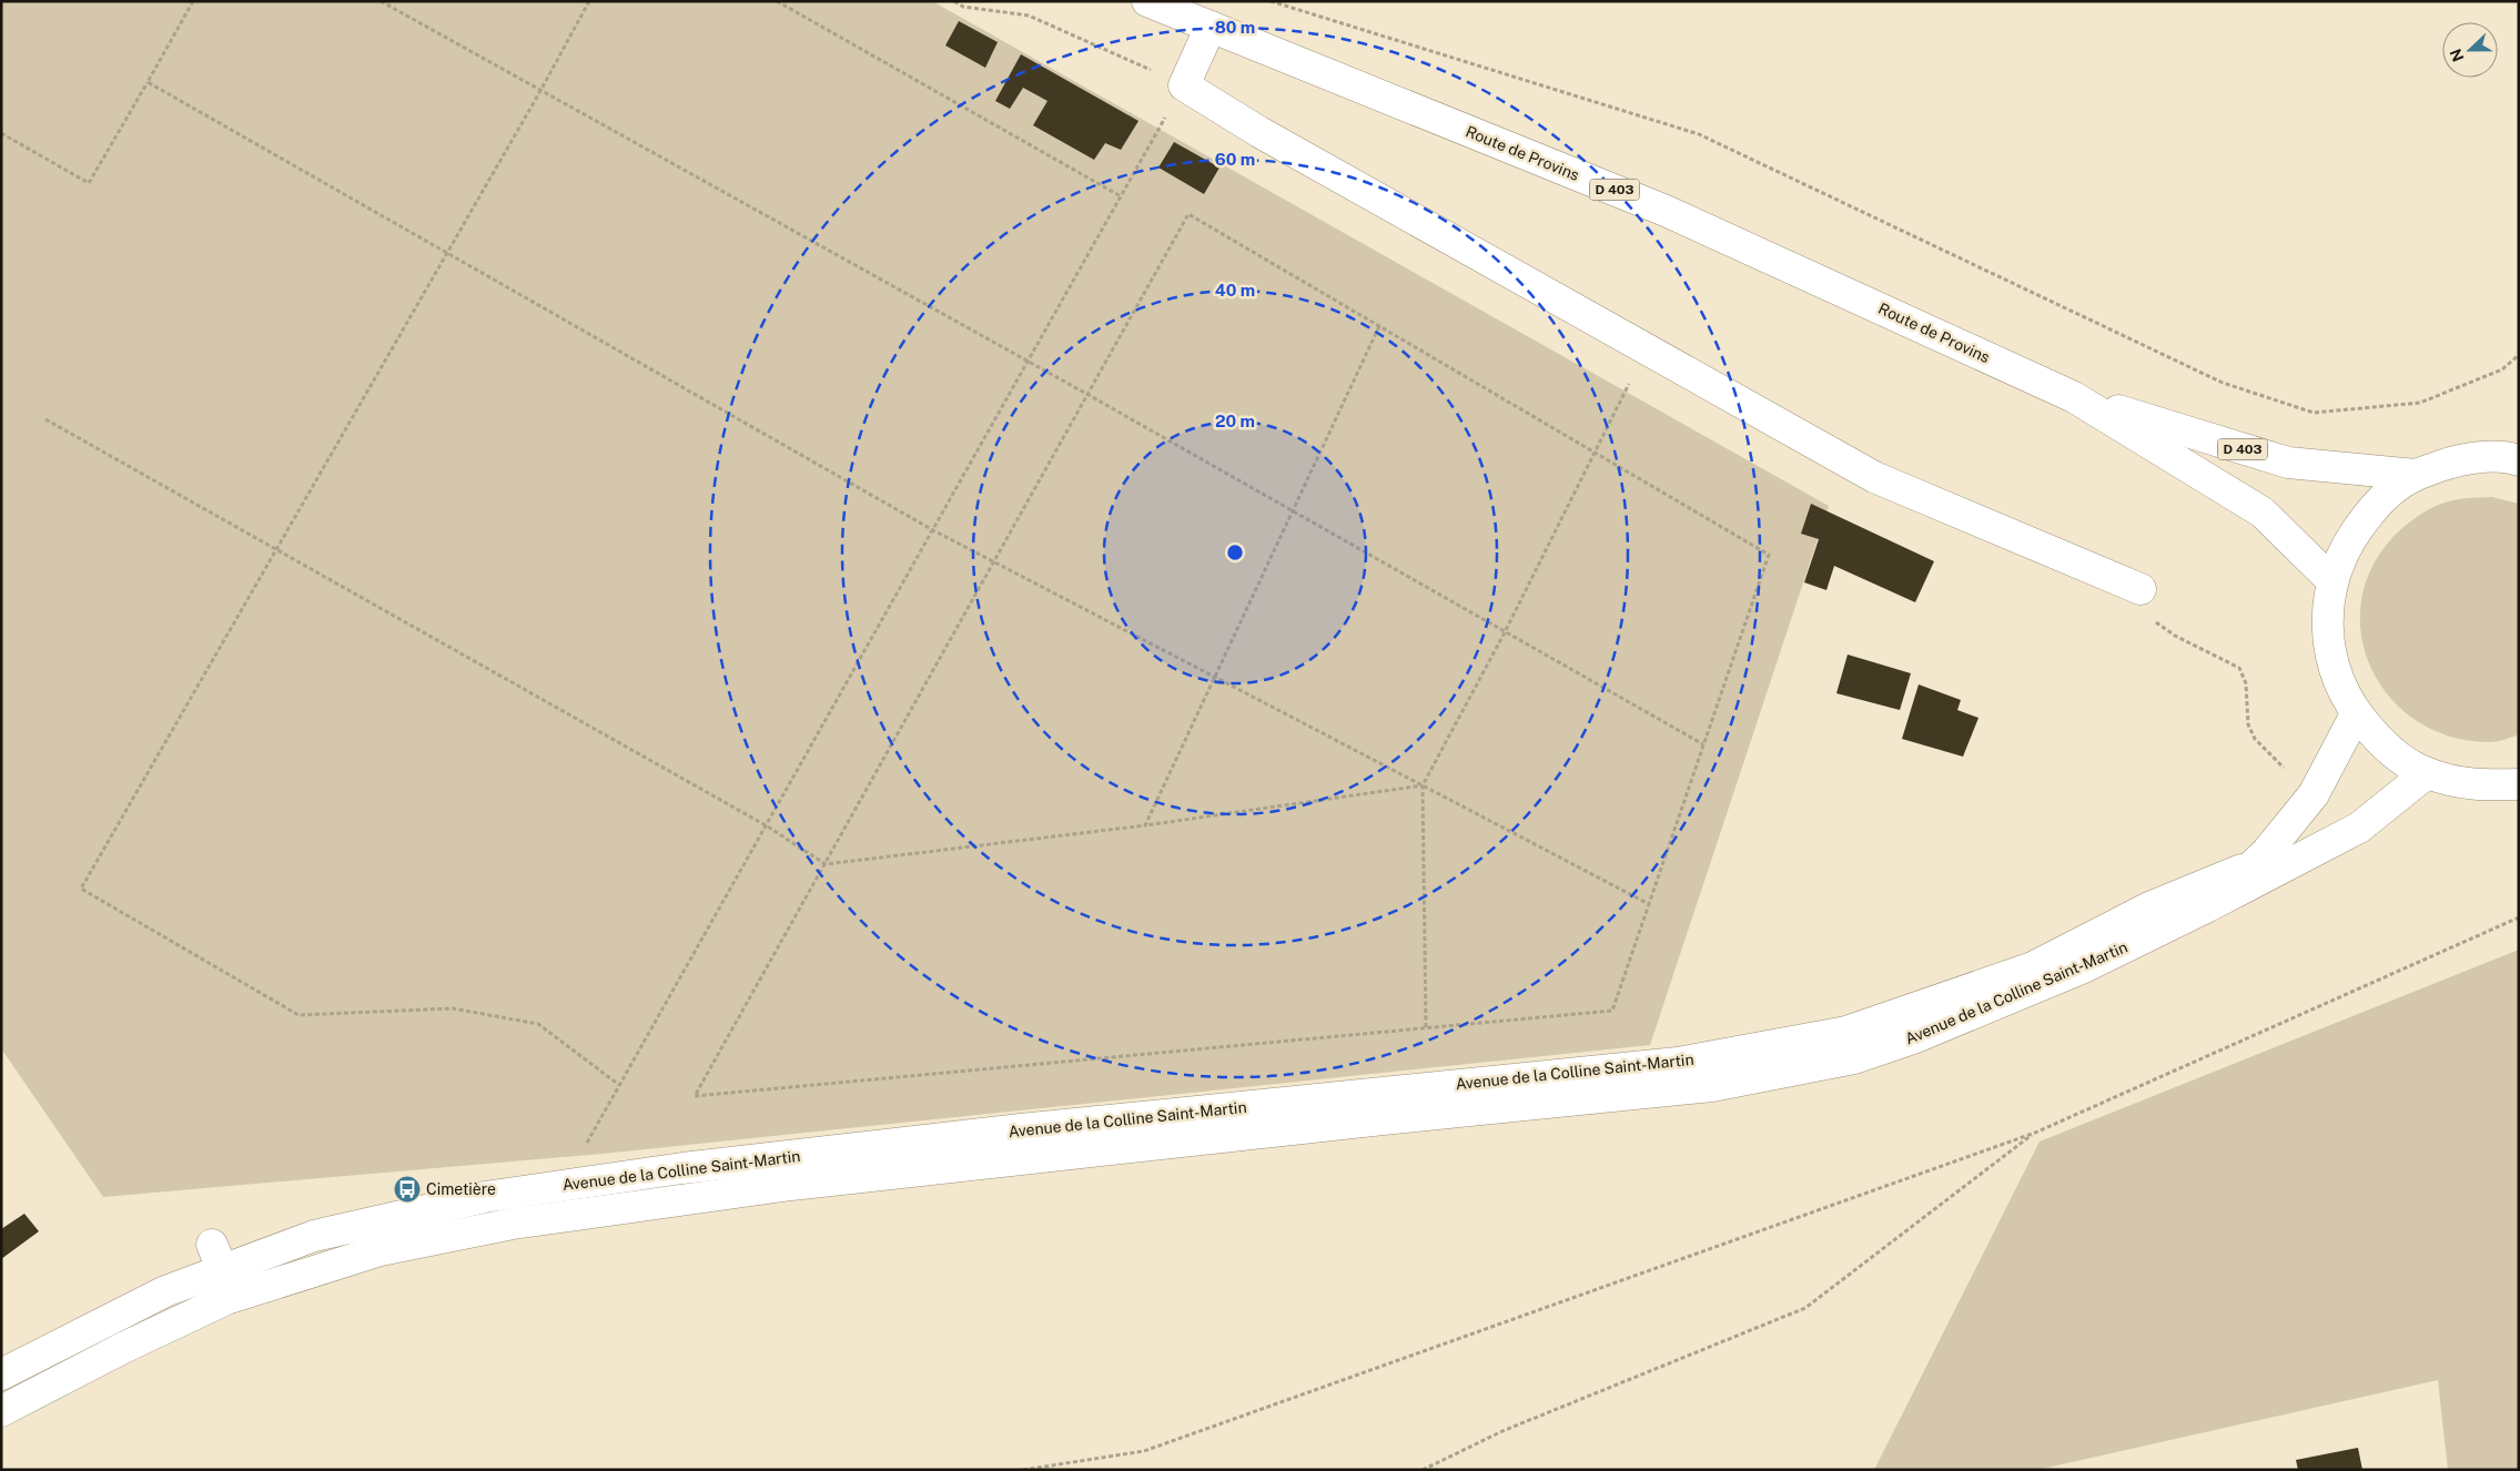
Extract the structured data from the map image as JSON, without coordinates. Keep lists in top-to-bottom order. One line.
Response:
{"streets":{"street":["Route de Provins","D 403","Avenue de la Colline Saint-Martin"]},"crossings":[["Route de Provins","D 403"]],"places":{"bus stop":["Cimetière"]},"north":"left","rings":["80 m","60 m","40 m","20 m"]}
